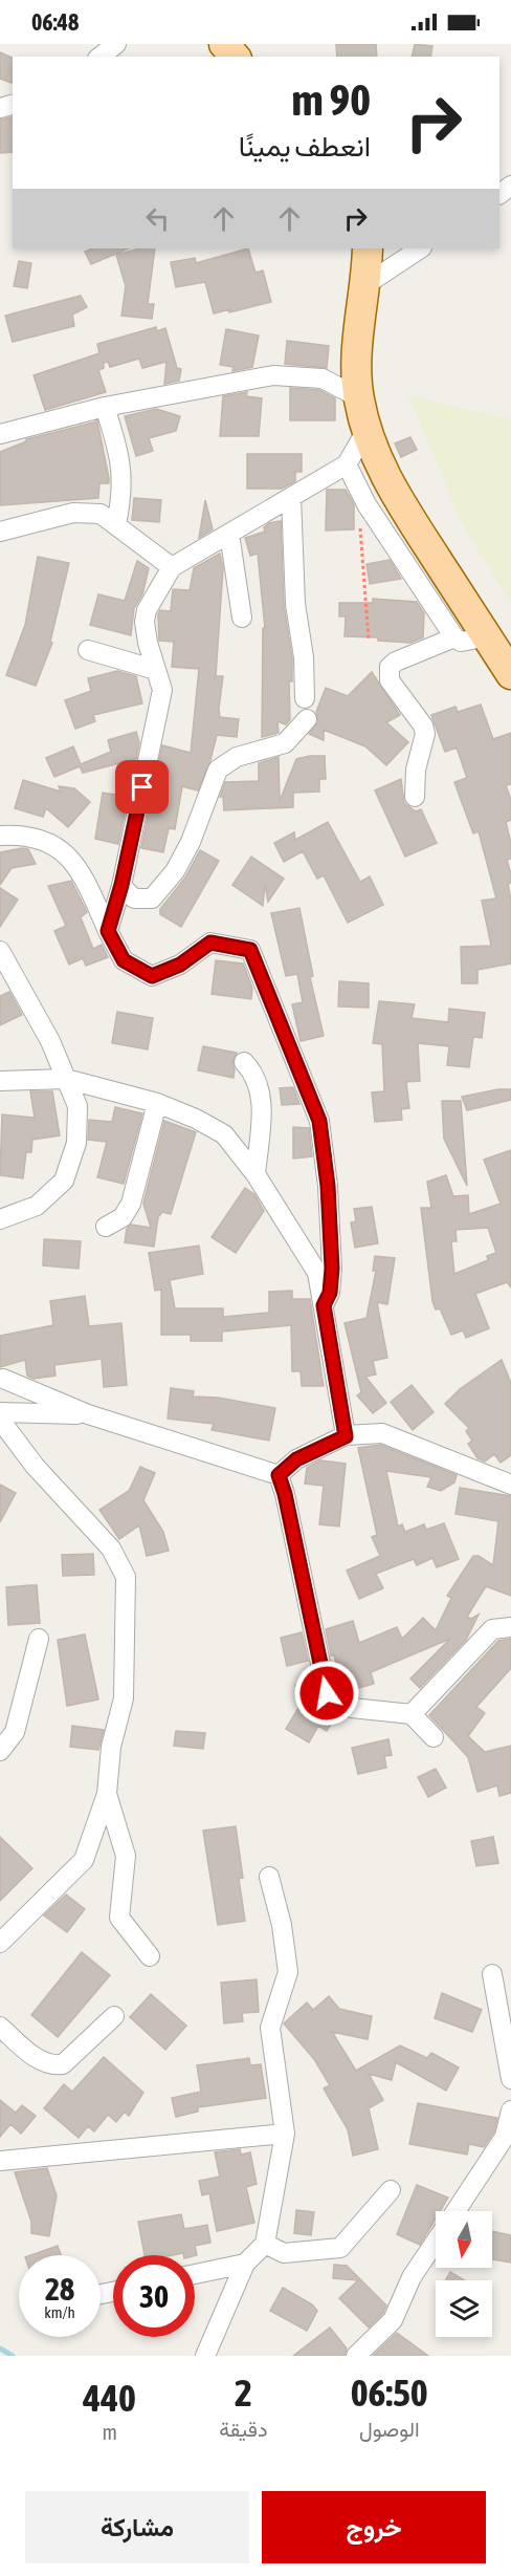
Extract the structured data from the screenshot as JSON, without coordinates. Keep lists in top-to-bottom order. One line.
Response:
{"north":"bottom","page":{"status":"06:48","turn":["90 m","انعطف يمينًا"],"speed":"28 km/h","limit":"30","eta":["06:50","الوصول","2","دقيقة","440","m"],"buttons":["خروج","مشاركة"]}}
